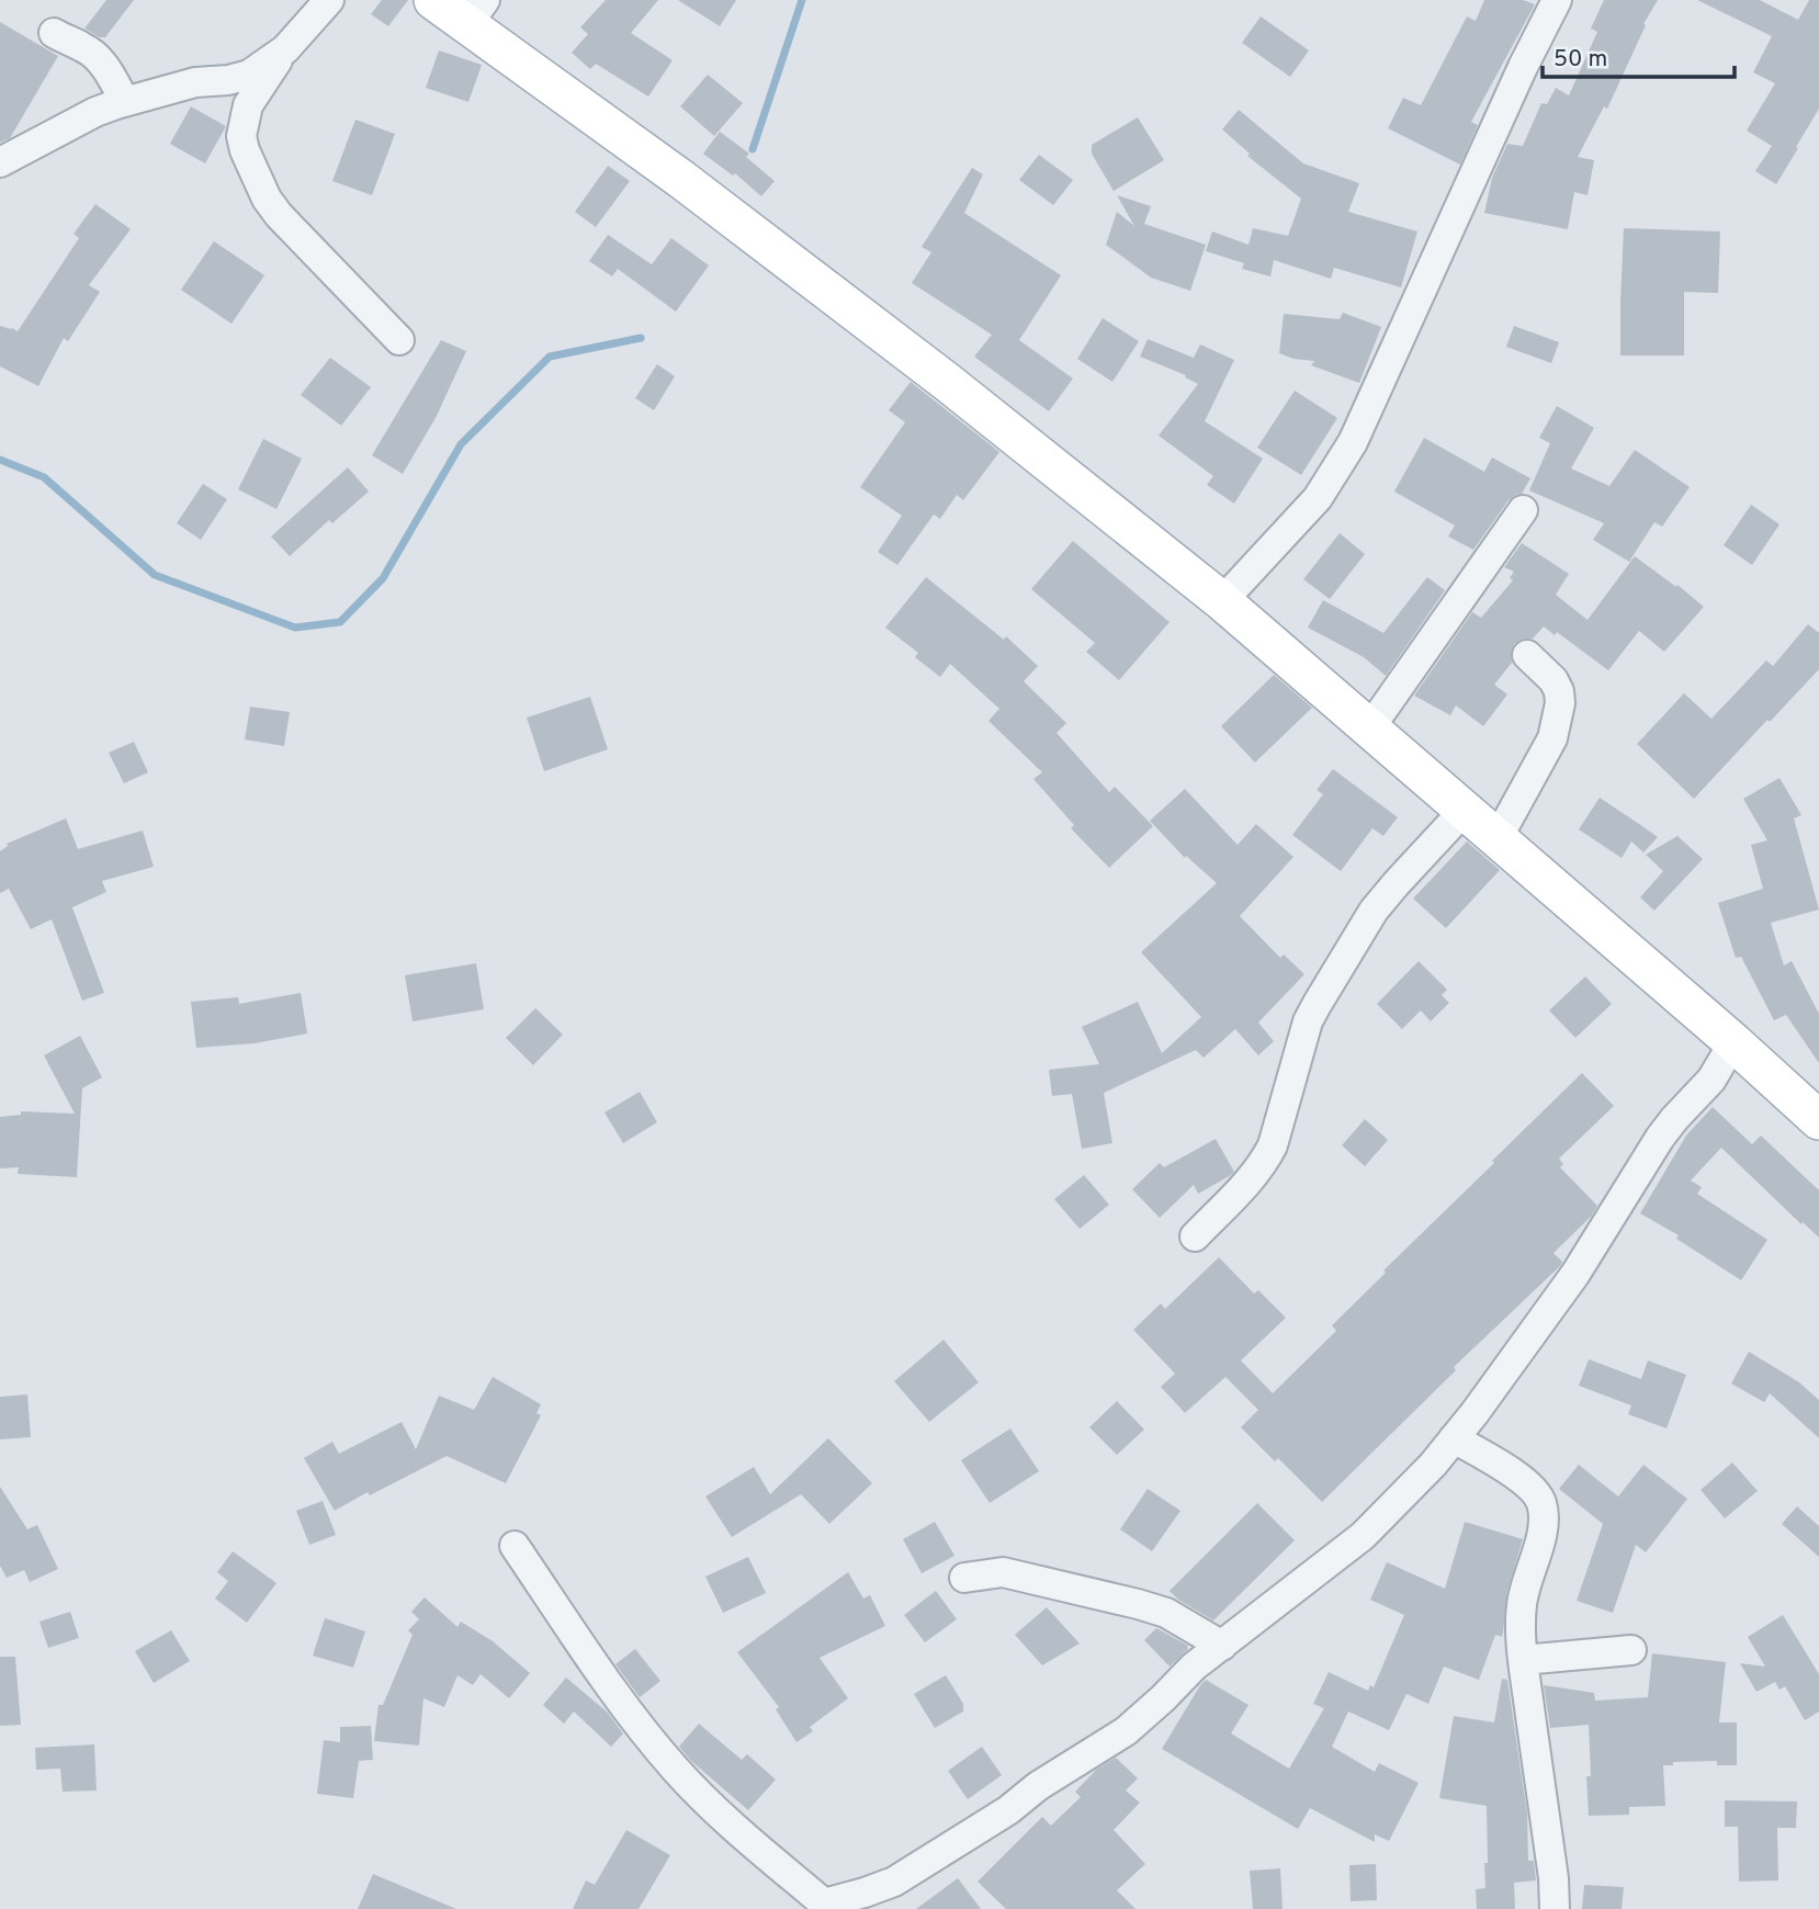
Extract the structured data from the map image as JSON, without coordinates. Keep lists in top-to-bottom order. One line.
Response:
{"scale_bar":"50 m"}
